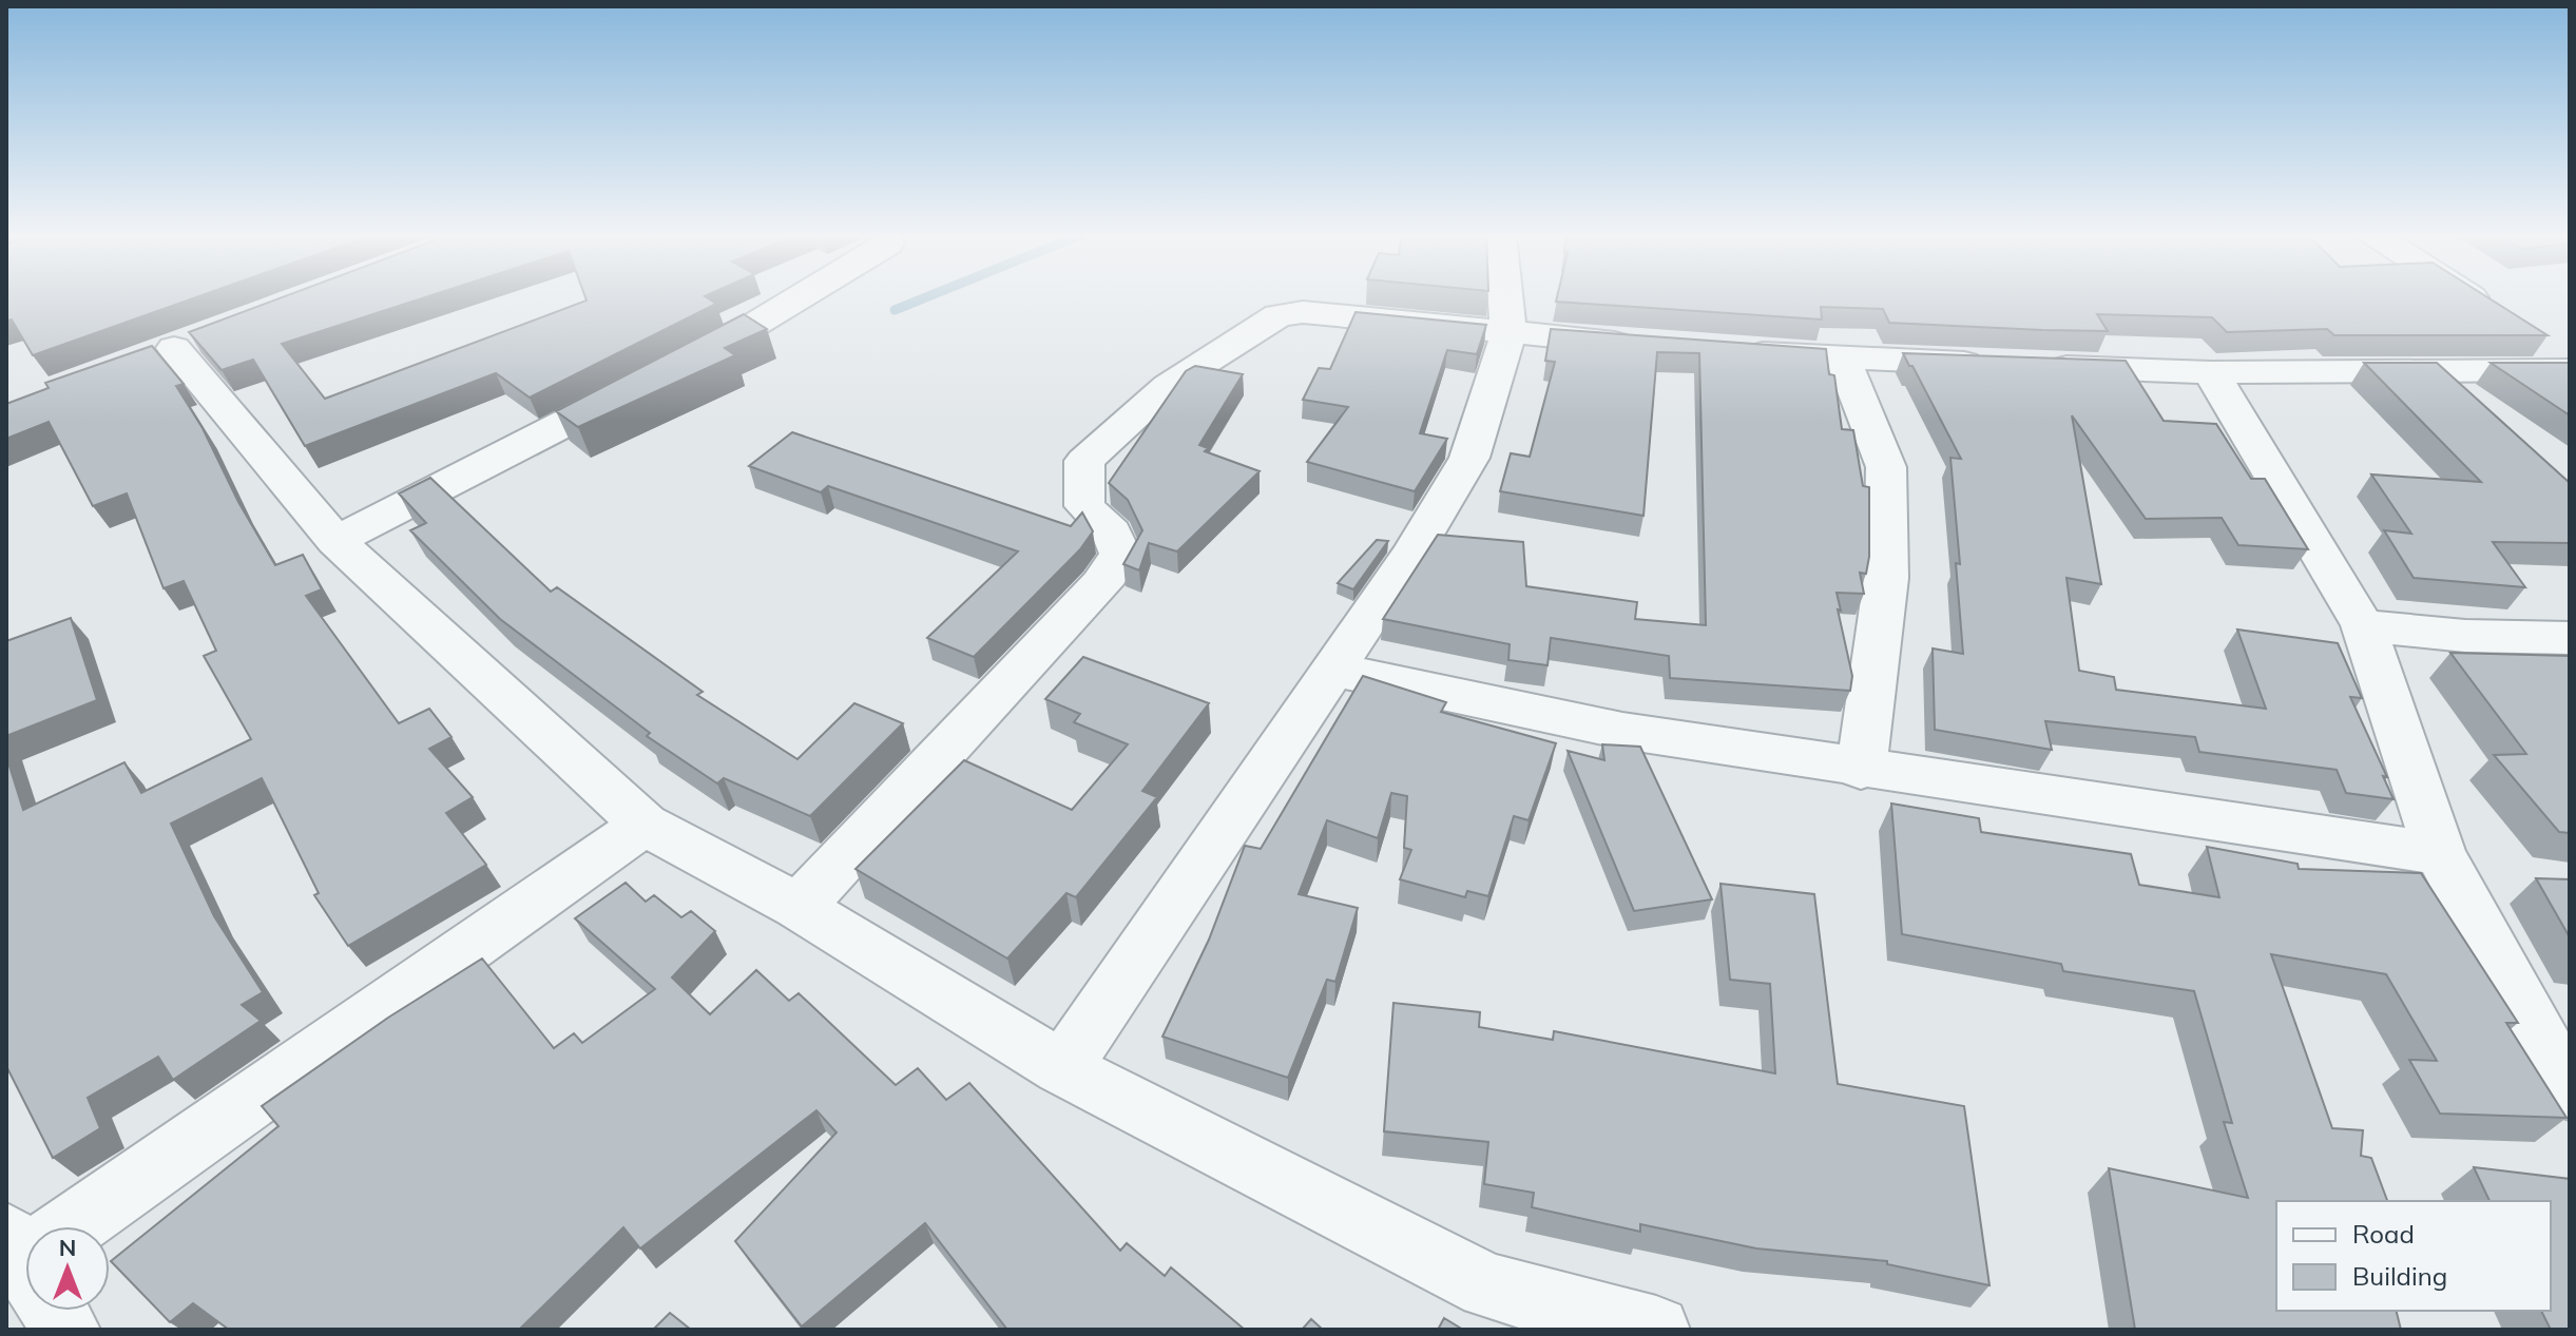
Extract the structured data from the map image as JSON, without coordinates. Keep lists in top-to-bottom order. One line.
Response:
{"legend":["Road","Building"],"north":"top"}
